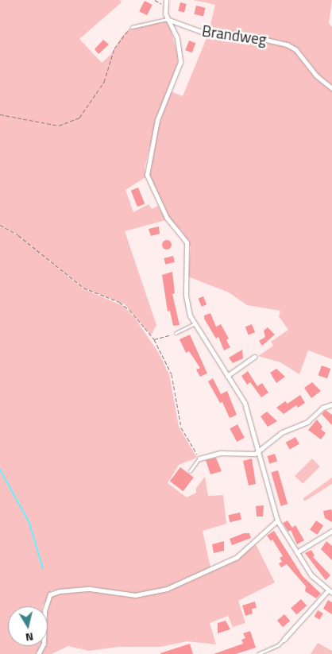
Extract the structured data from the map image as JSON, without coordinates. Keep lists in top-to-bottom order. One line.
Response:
{"streets":{"street":["Brandweg"]},"north":"bottom"}
